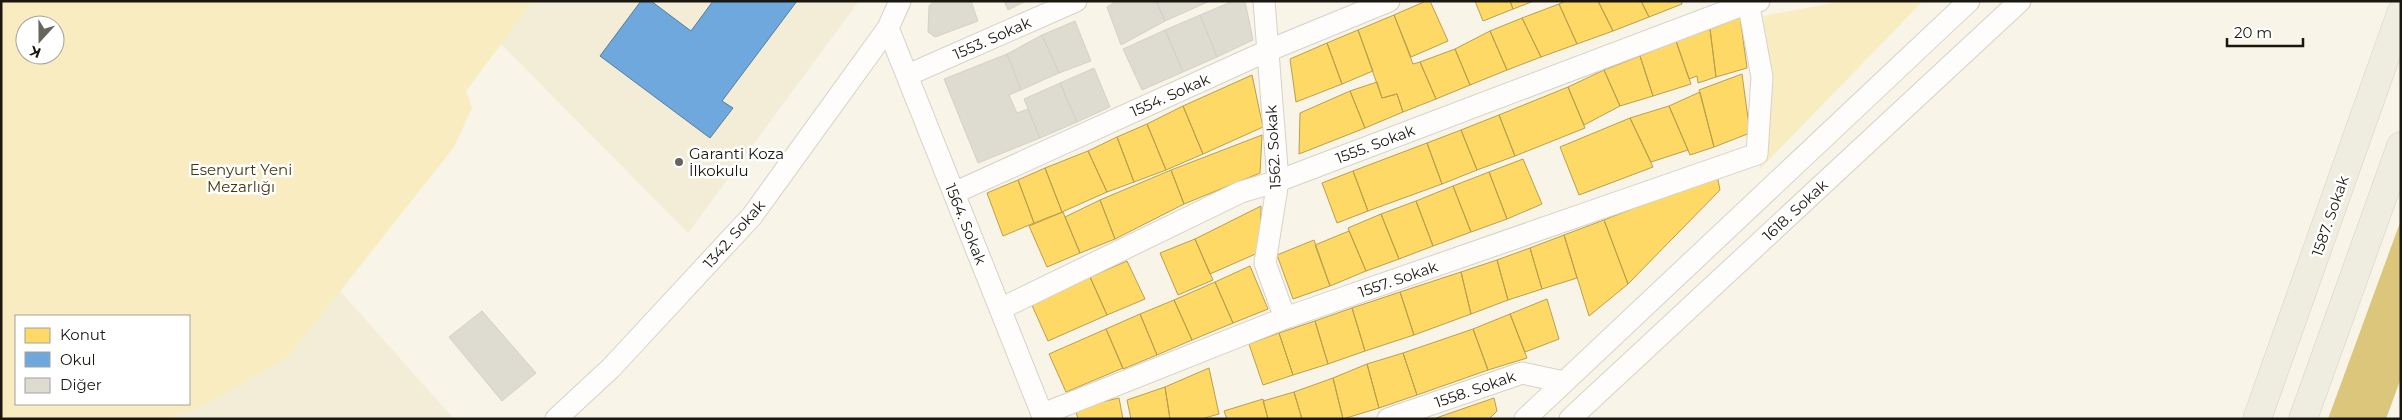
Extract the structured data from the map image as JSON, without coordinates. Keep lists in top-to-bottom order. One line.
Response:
{"streets":{"main road":["1587. Sokak"],"street":["1553. Sokak","1554. Sokak","1555. Sokak","1562. Sokak","1618. Sokak","1564. Sokak","1342. Sokak","1557. Sokak","1558. Sokak"]},"crossings":[["1553. Sokak","1564. Sokak"],["1554. Sokak","1562. Sokak"],["1554. Sokak","1564. Sokak"],["1555. Sokak","1562. Sokak"],["1555. Sokak","1564. Sokak"],["1555. Sokak","1557. Sokak"],["1562. Sokak","1557. Sokak"],["1564. Sokak","1342. Sokak"],["1564. Sokak","1557. Sokak"]],"parks":["Esenyurt Yeni Mezarlığı"],"places":["Garanti Koza İlkokulu"],"legend":["Konut","Okul","Diğer"],"scale_bar":"20 m","north":"bottom"}
